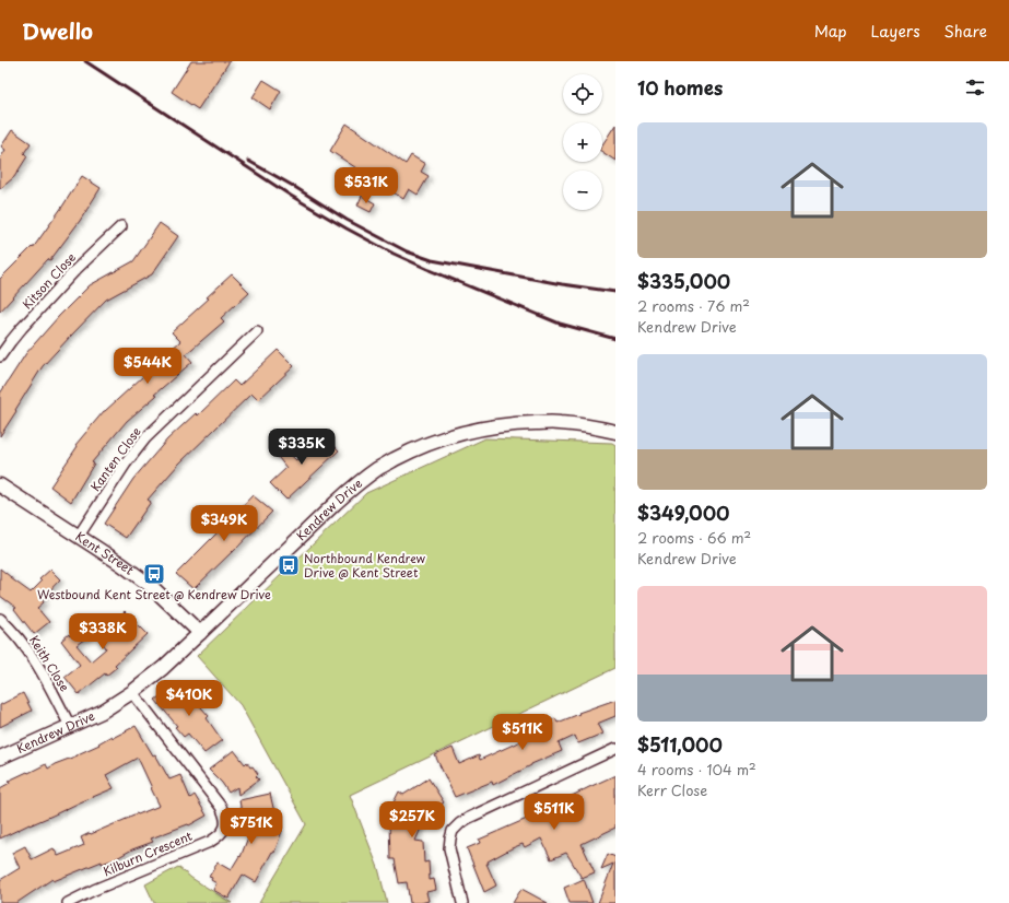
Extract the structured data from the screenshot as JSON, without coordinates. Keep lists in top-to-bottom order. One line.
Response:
{"streets":{"street":["Kitson Close","Kanten Close","Kendrew Drive","Kent Street","Keith Close","Kilburn Crescent"]},"crossings":[["Kanten Close","Kent Street"],["Kendrew Drive","Kent Street"],["Kendrew Drive","Keith Close"],["Kendrew Drive","Kilburn Crescent"]],"places":{"bus stop":["Northbound Kendrew Drive @ Kent Street","Westbound Kent Street @ Kendrew Drive"]},"page":{"header":"Dwello","nav":["Map","Layers","Share"],"heading":"10 homes","map_buttons":["+","−"],"list":[{"name":"$335,000","note":"2 rooms · 76 m² · Kendrew Drive"},{"name":"$349,000","note":"2 rooms · 66 m² · Kendrew Drive"},{"name":"$511,000","note":"4 rooms · 104 m² · Kerr Close"}],"price":["$531K","$544K","$335K","$349K","$338K","$410K","$511K","$511K","$257K","$751K"]}}
